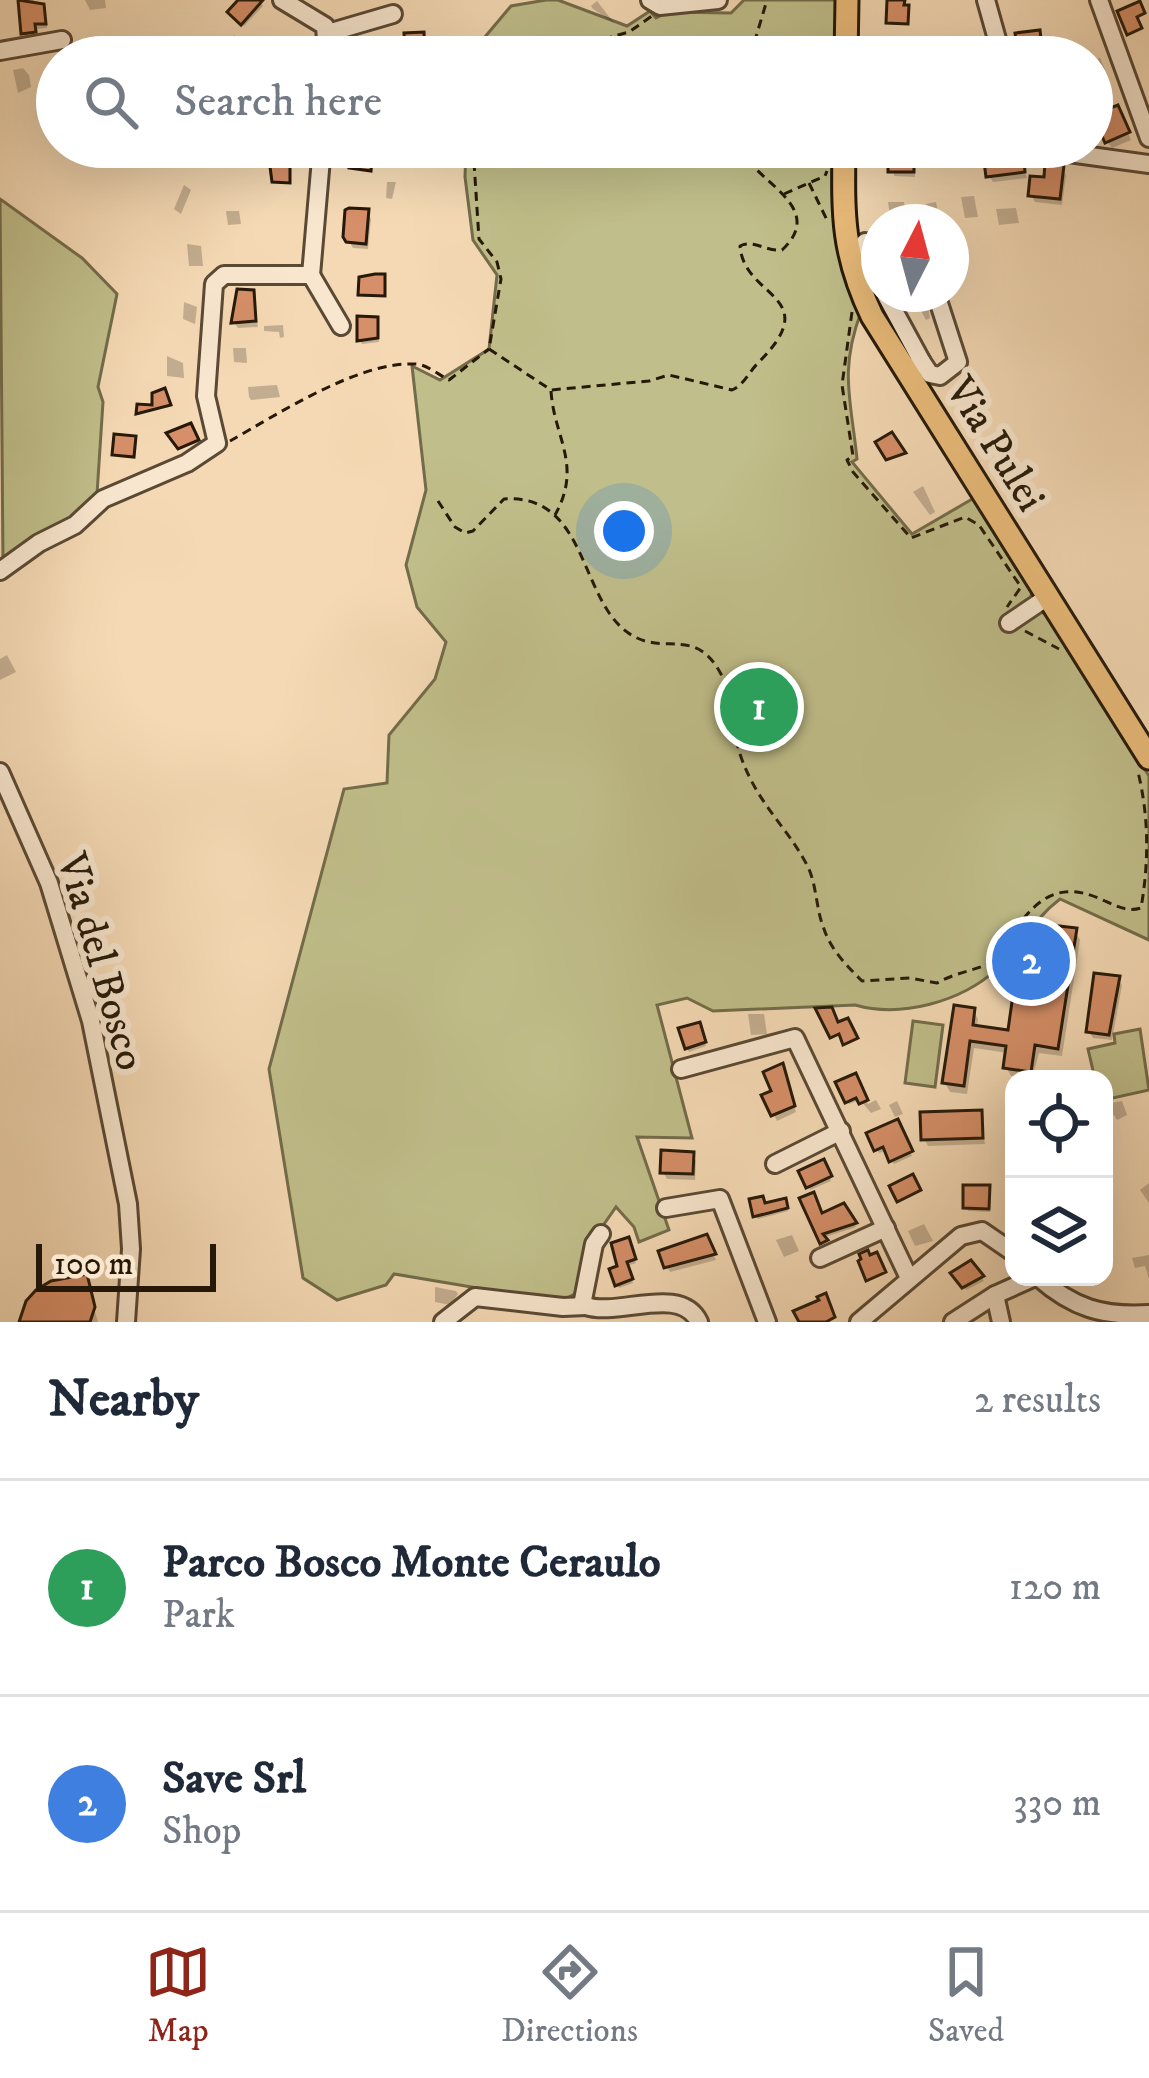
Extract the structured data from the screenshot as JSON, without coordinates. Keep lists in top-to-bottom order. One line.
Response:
{"streets":{"main road":["Via Pulei"],"street":["Via del Bosco"]},"scale_bar":"100 m","north":"top","page":{"search":"Search here","pins":["1","2"],"scale":"100 m","heading":["Nearby","2 results"],"list":[{"mark":"1","name":"Parco Bosco Monte Ceraulo","note":"Park","value":"120 m"},{"mark":"2","name":"Save Srl","note":"Shop","value":"330 m"}],"nav":["Map","Directions","Saved"]}}
